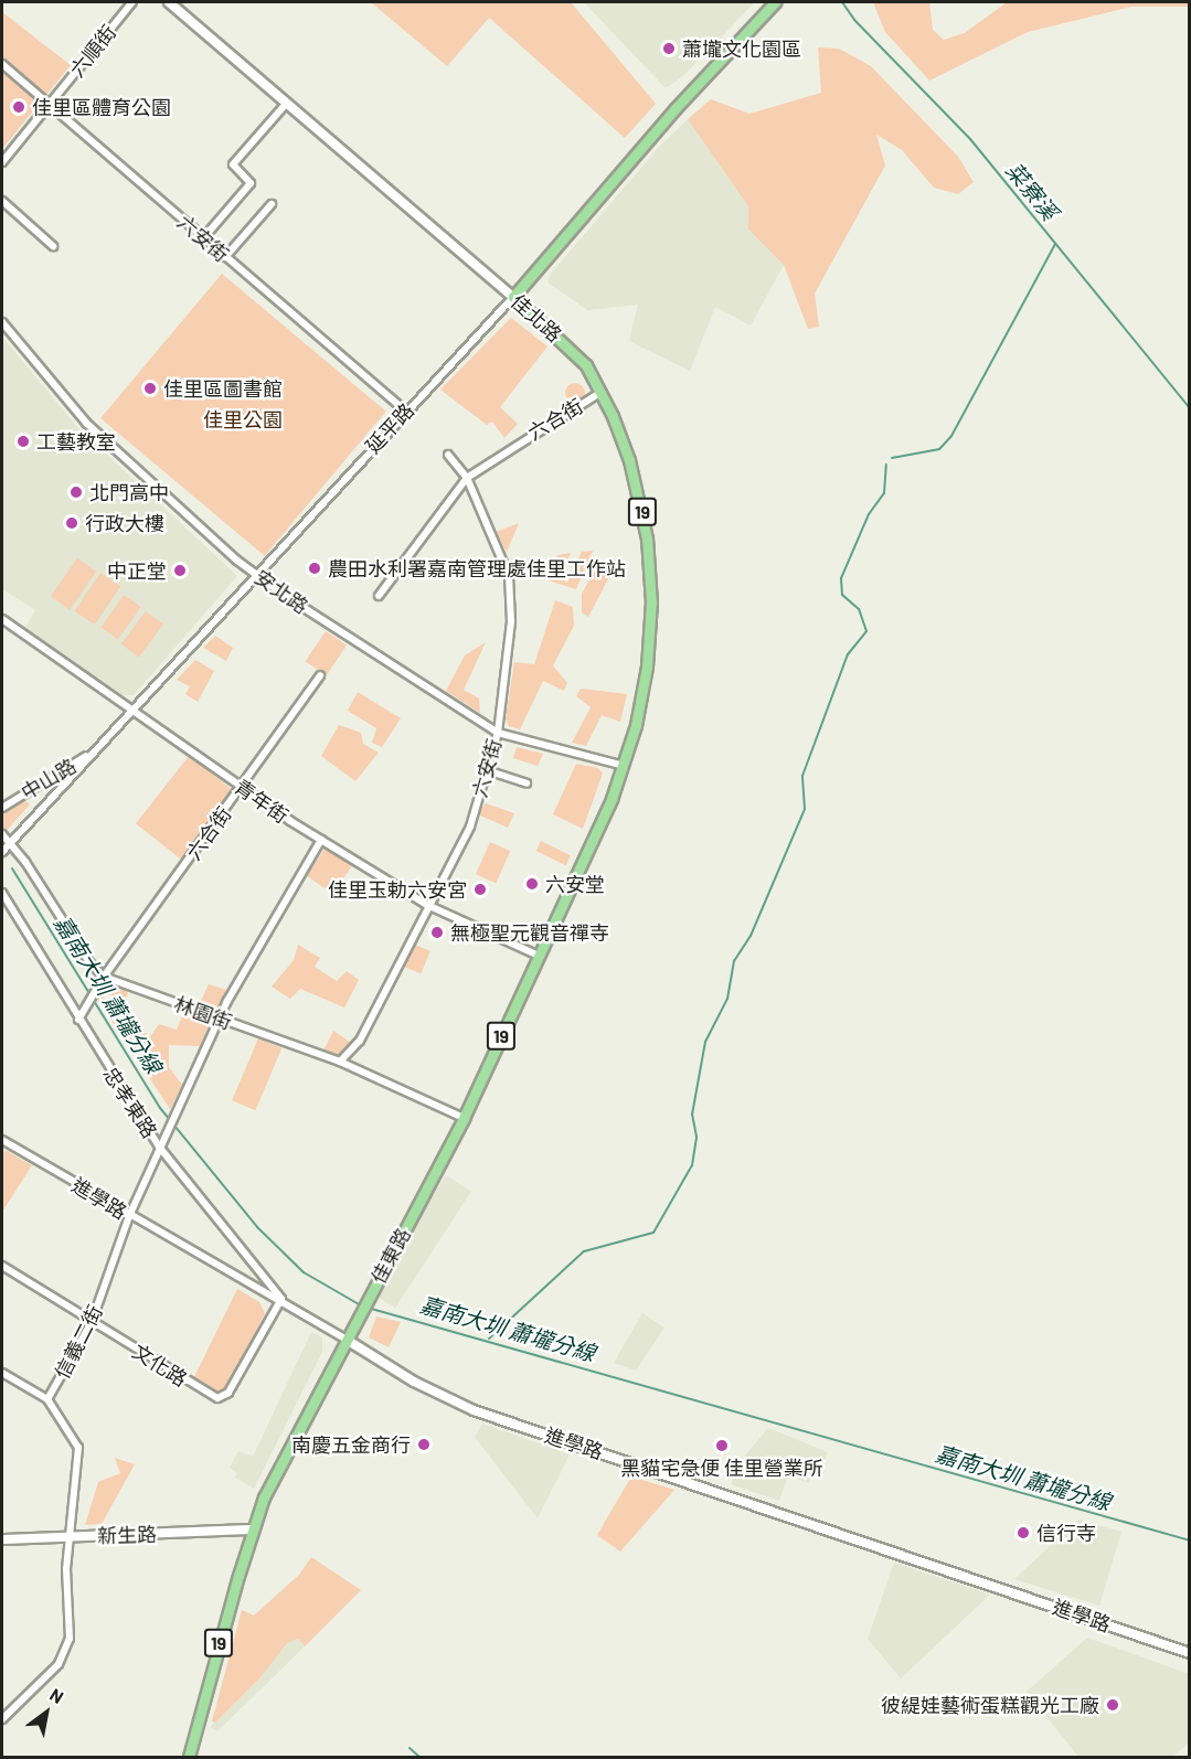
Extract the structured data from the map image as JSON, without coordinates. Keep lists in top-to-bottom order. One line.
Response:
{"streets":{"main road":["佳北路","延平路","19","進學路","佳東路","新生路"],"street":["六順街","六安街","六合街","安北路","中山路","青年街","林園街","忠孝東路","信義二街","文化路"]},"crossings":[["六順街","六安街"],["六安街","六合街"],["六安街","延平路"],["六安街","安北路"],["六安街","青年街"],["六安街","林園街"],["佳北路","六合街"],["佳北路","延平路"],["佳北路","安北路"],["佳北路","佳東路"],["六合街","青年街"],["六合街","林園街"],["六合街","忠孝東路"],["延平路","安北路"],["延平路","中山路"],["延平路","青年街"],["延平路","林園街"],["安北路","佳東路"],["青年街","佳東路"],["林園街","佳東路"],["林園街","信義二街"],["忠孝東路","進學路"],["忠孝東路","信義二街"],["忠孝東路","文化路"],["進學路","佳東路"],["進學路","信義二街"],["進學路","文化路"],["佳東路","新生路"],["信義二街","文化路"],["信義二街","新生路"]],"water":["菜寮溪","嘉南大圳 蕭壠分線"],"parks":["佳里公園"],"places":["蕭壠文化園區","佳里區體育公園","佳里區圖書館","工藝教室","北門高中","行政大樓","農田水利署嘉南管理處佳里工作站","中正堂","六安堂","佳里玉勅六安宮","無極聖元觀音禪寺","南慶五金商行","黑貓宅急便 佳里營業所","信行寺","彼緹娃藝術蛋糕觀光工廠"],"north":"top right"}
